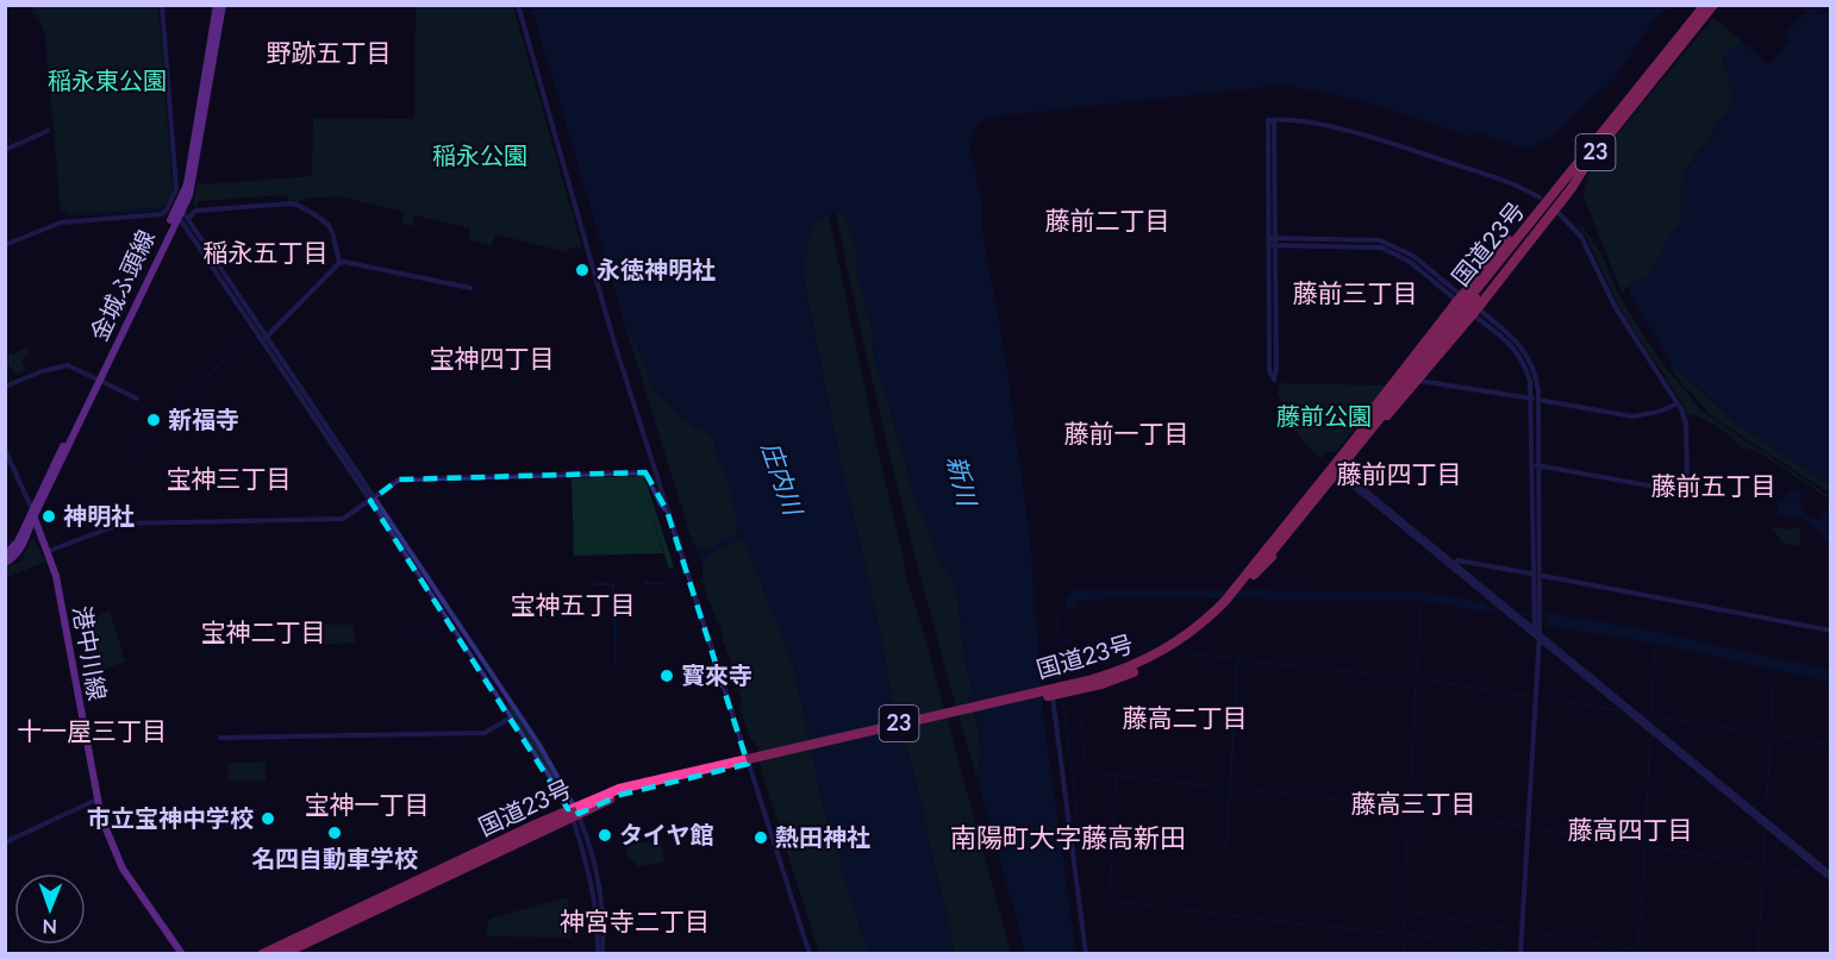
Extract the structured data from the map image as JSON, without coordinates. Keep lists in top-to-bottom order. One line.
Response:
{"streets":{"highway":["23","国道23号"],"main road":["金城ふ頭線","港中川線"]},"crossings":[["金城ふ頭線","港中川線"]],"districts":["野跡五丁目","藤前二丁目","稲永五丁目","藤前三丁目","宝神四丁目","藤前一丁目","藤前四丁目","宝神三丁目","藤前五丁目","宝神五丁目","宝神二丁目","藤高二丁目","十一屋三丁目","藤高三丁目","宝神一丁目","藤高四丁目","南陽町大字藤高新田","神宮寺二丁目"],"water":["庄内川","新川"],"parks":["稲永東公園","稲永公園","藤前公園"],"places":["永徳神明社","新福寺","神明社","寳來寺","市立宝神中学校","名四自動車学校","タイヤ館","熱田神社"],"north":"bottom"}
